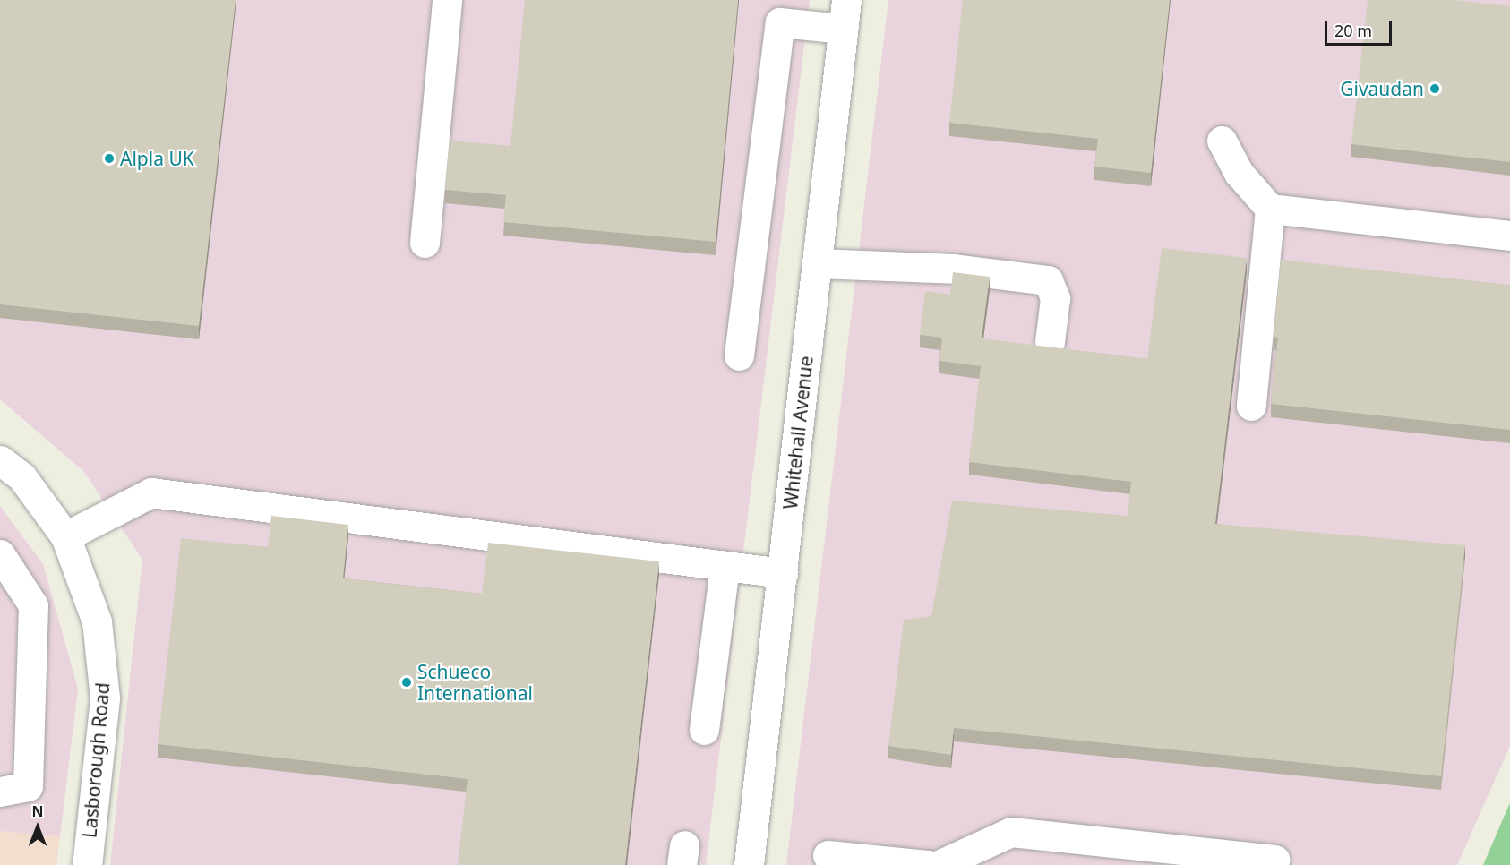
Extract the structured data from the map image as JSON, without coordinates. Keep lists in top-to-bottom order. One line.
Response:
{"streets":{"street":["Whitehall Avenue","Lasborough Road"]},"places":["Givaudan","Alpla UK","Schueco International"],"scale_bar":"20 m","north":"top"}
